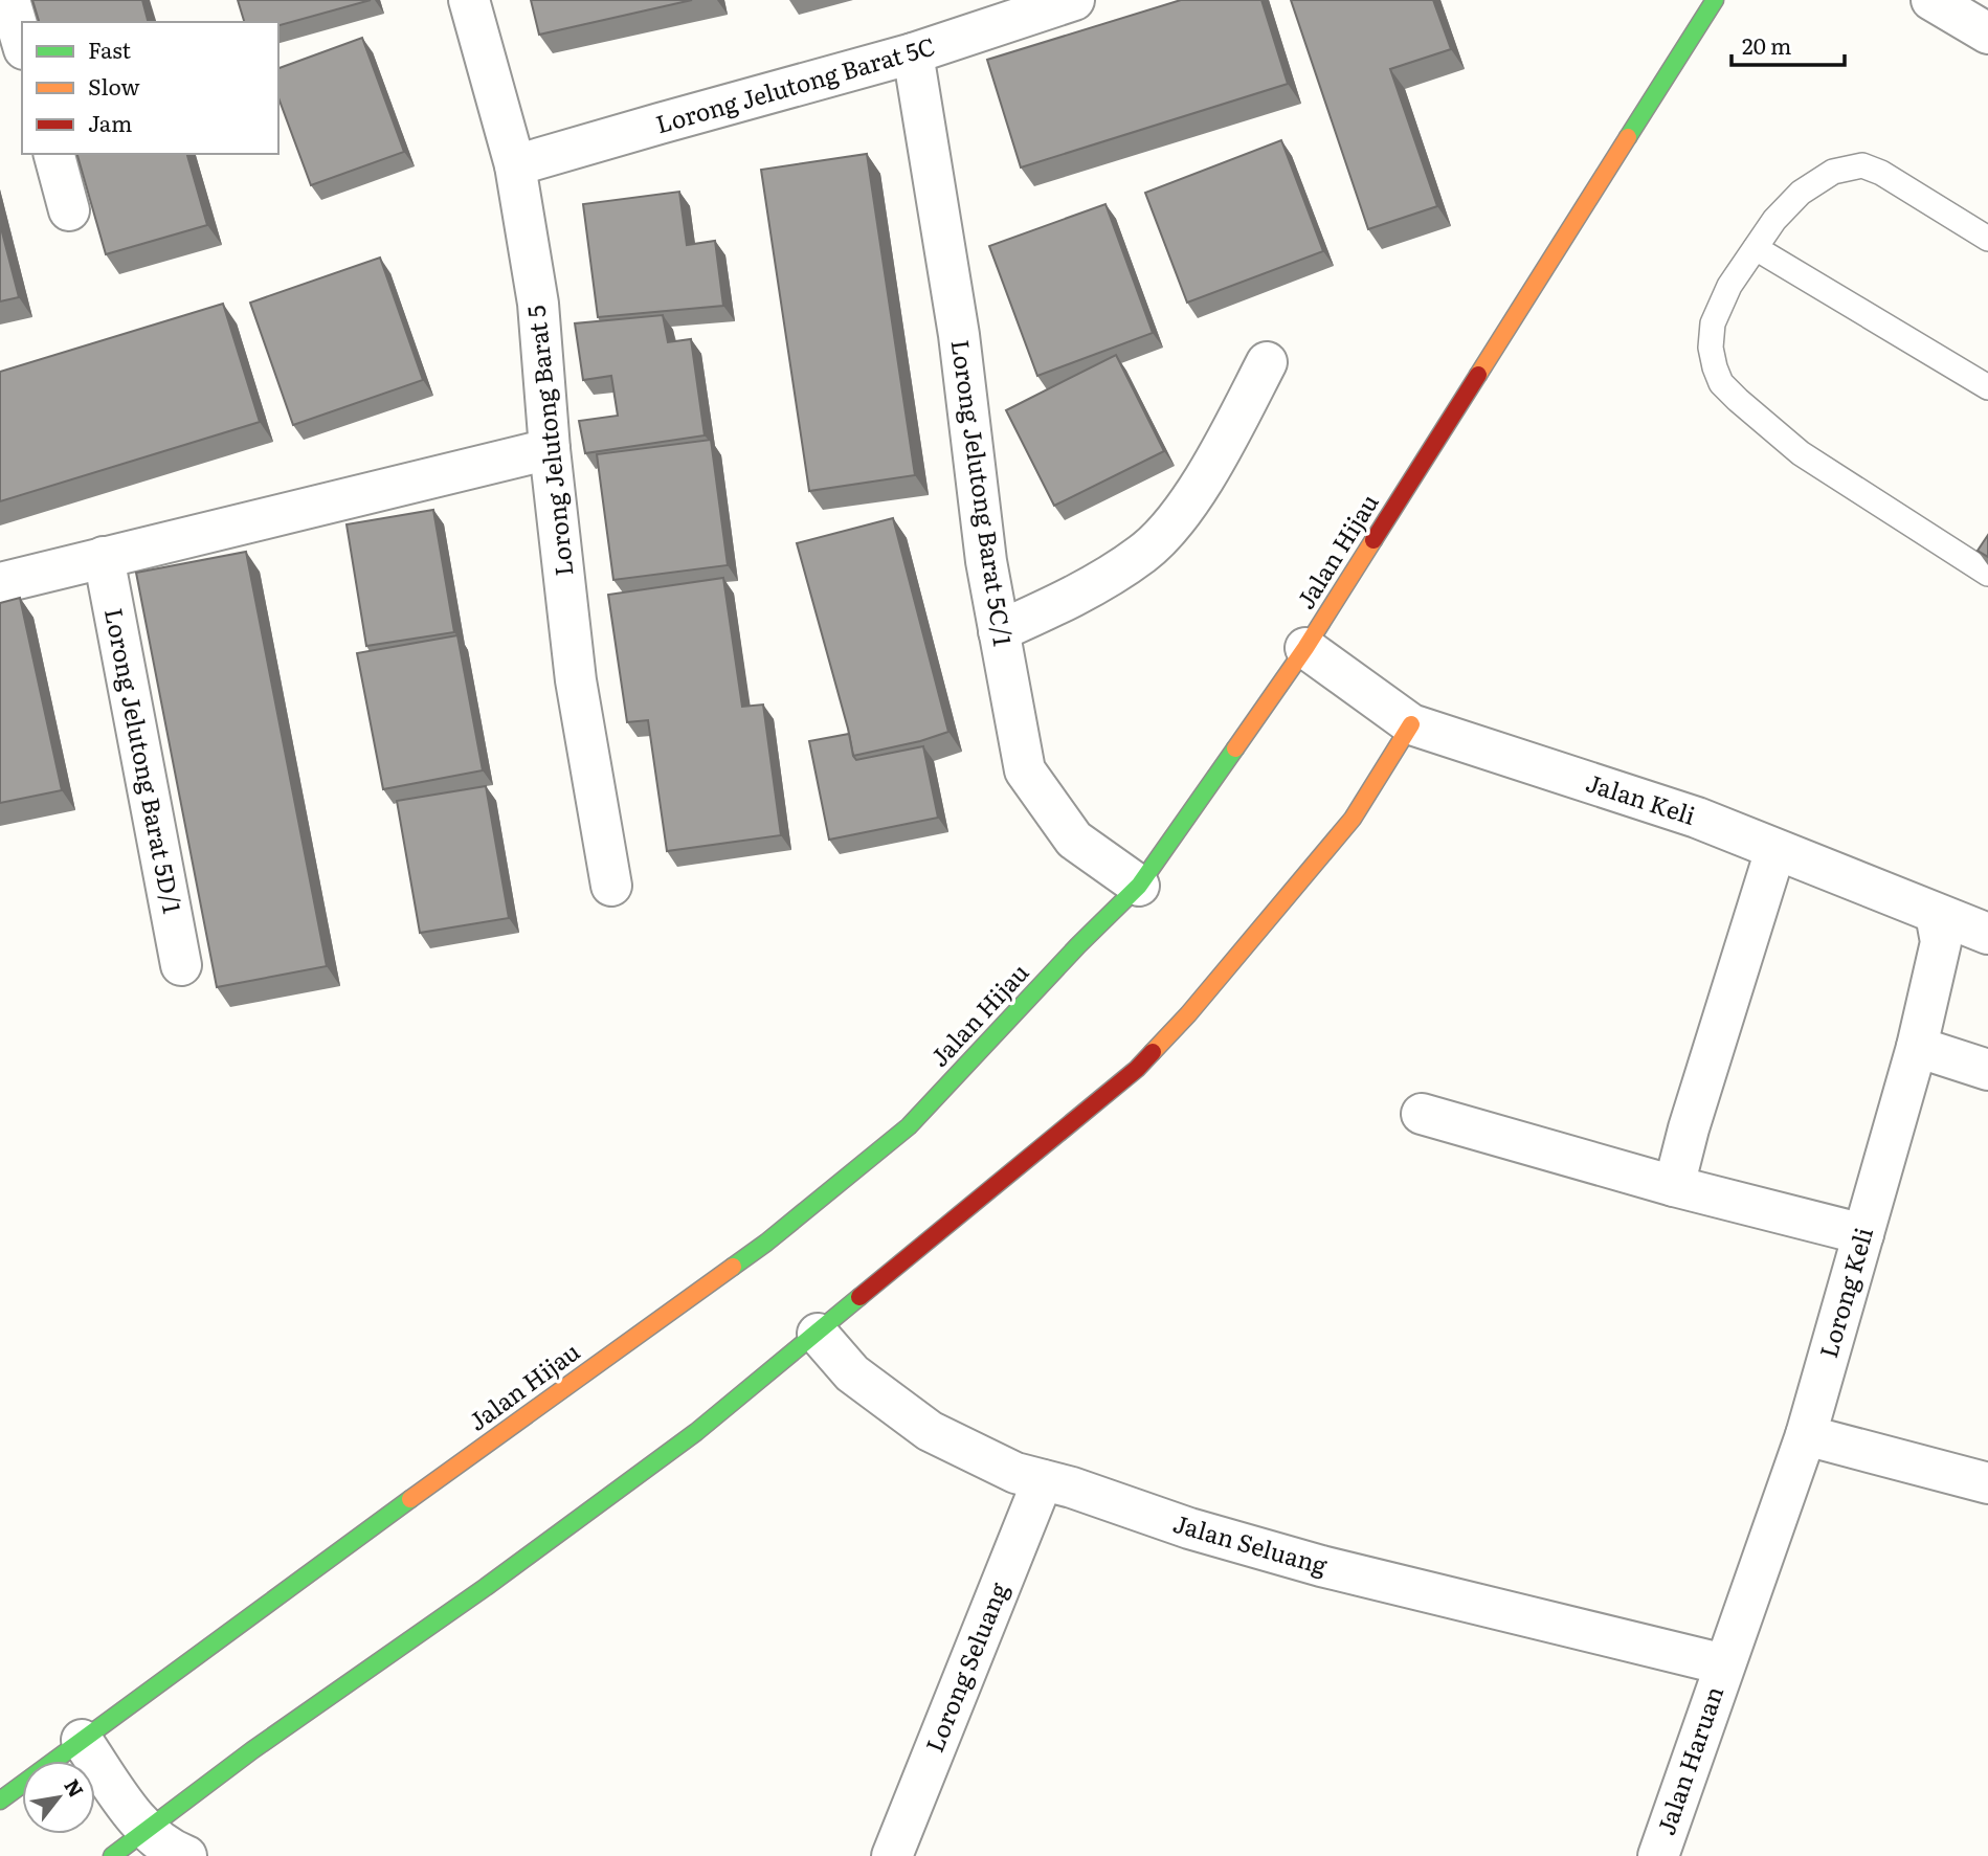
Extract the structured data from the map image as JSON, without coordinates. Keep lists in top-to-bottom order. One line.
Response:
{"streets":{"main road":["Jalan Hijau"],"street":["Lorong Jelutong Barat 5C","Lorong Jelutong Barat 5","Lorong Jelutong Barat 5C/1","Lorong Jelutong Barat 5D/1","Jalan Keli","Lorong Keli","Jalan Seluang","Lorong Seluang","Jalan Haruan"]},"crossings":[["Lorong Jelutong Barat 5C","Lorong Jelutong Barat 5"],["Lorong Jelutong Barat 5C","Lorong Jelutong Barat 5C/1"],["Lorong Jelutong Barat 5C/1","Jalan Hijau"],["Jalan Hijau","Jalan Keli"],["Jalan Keli","Lorong Keli"],["Lorong Keli","Jalan Seluang"],["Lorong Keli","Jalan Haruan"],["Jalan Seluang","Lorong Seluang"],["Jalan Seluang","Jalan Haruan"]],"legend":["Fast","Slow","Jam"],"scale_bar":"20 m","north":"top right"}
